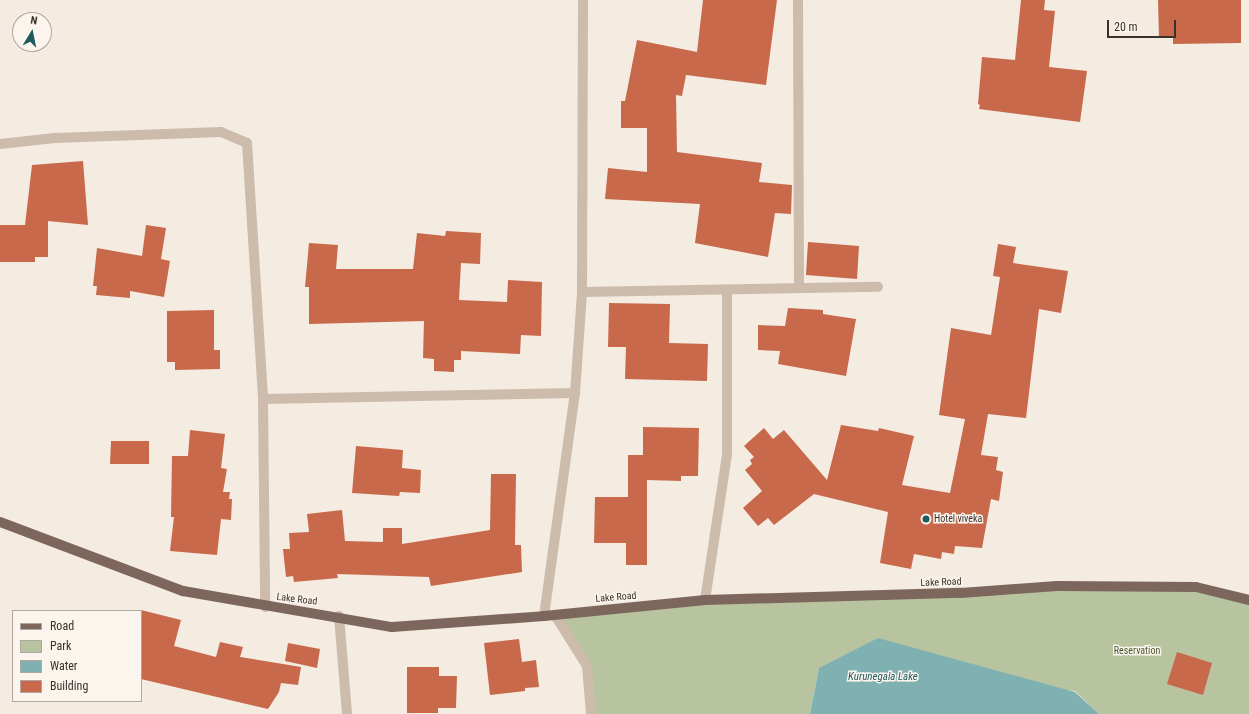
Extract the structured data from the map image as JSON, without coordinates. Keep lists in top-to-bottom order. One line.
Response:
{"streets":{"main road":["Lake Road"]},"water":["Kurunegala Lake"],"parks":["Reservation"],"places":["Hotel viveka"],"legend":["Road","Park","Water","Building"],"scale_bar":"20 m","north":"top"}
